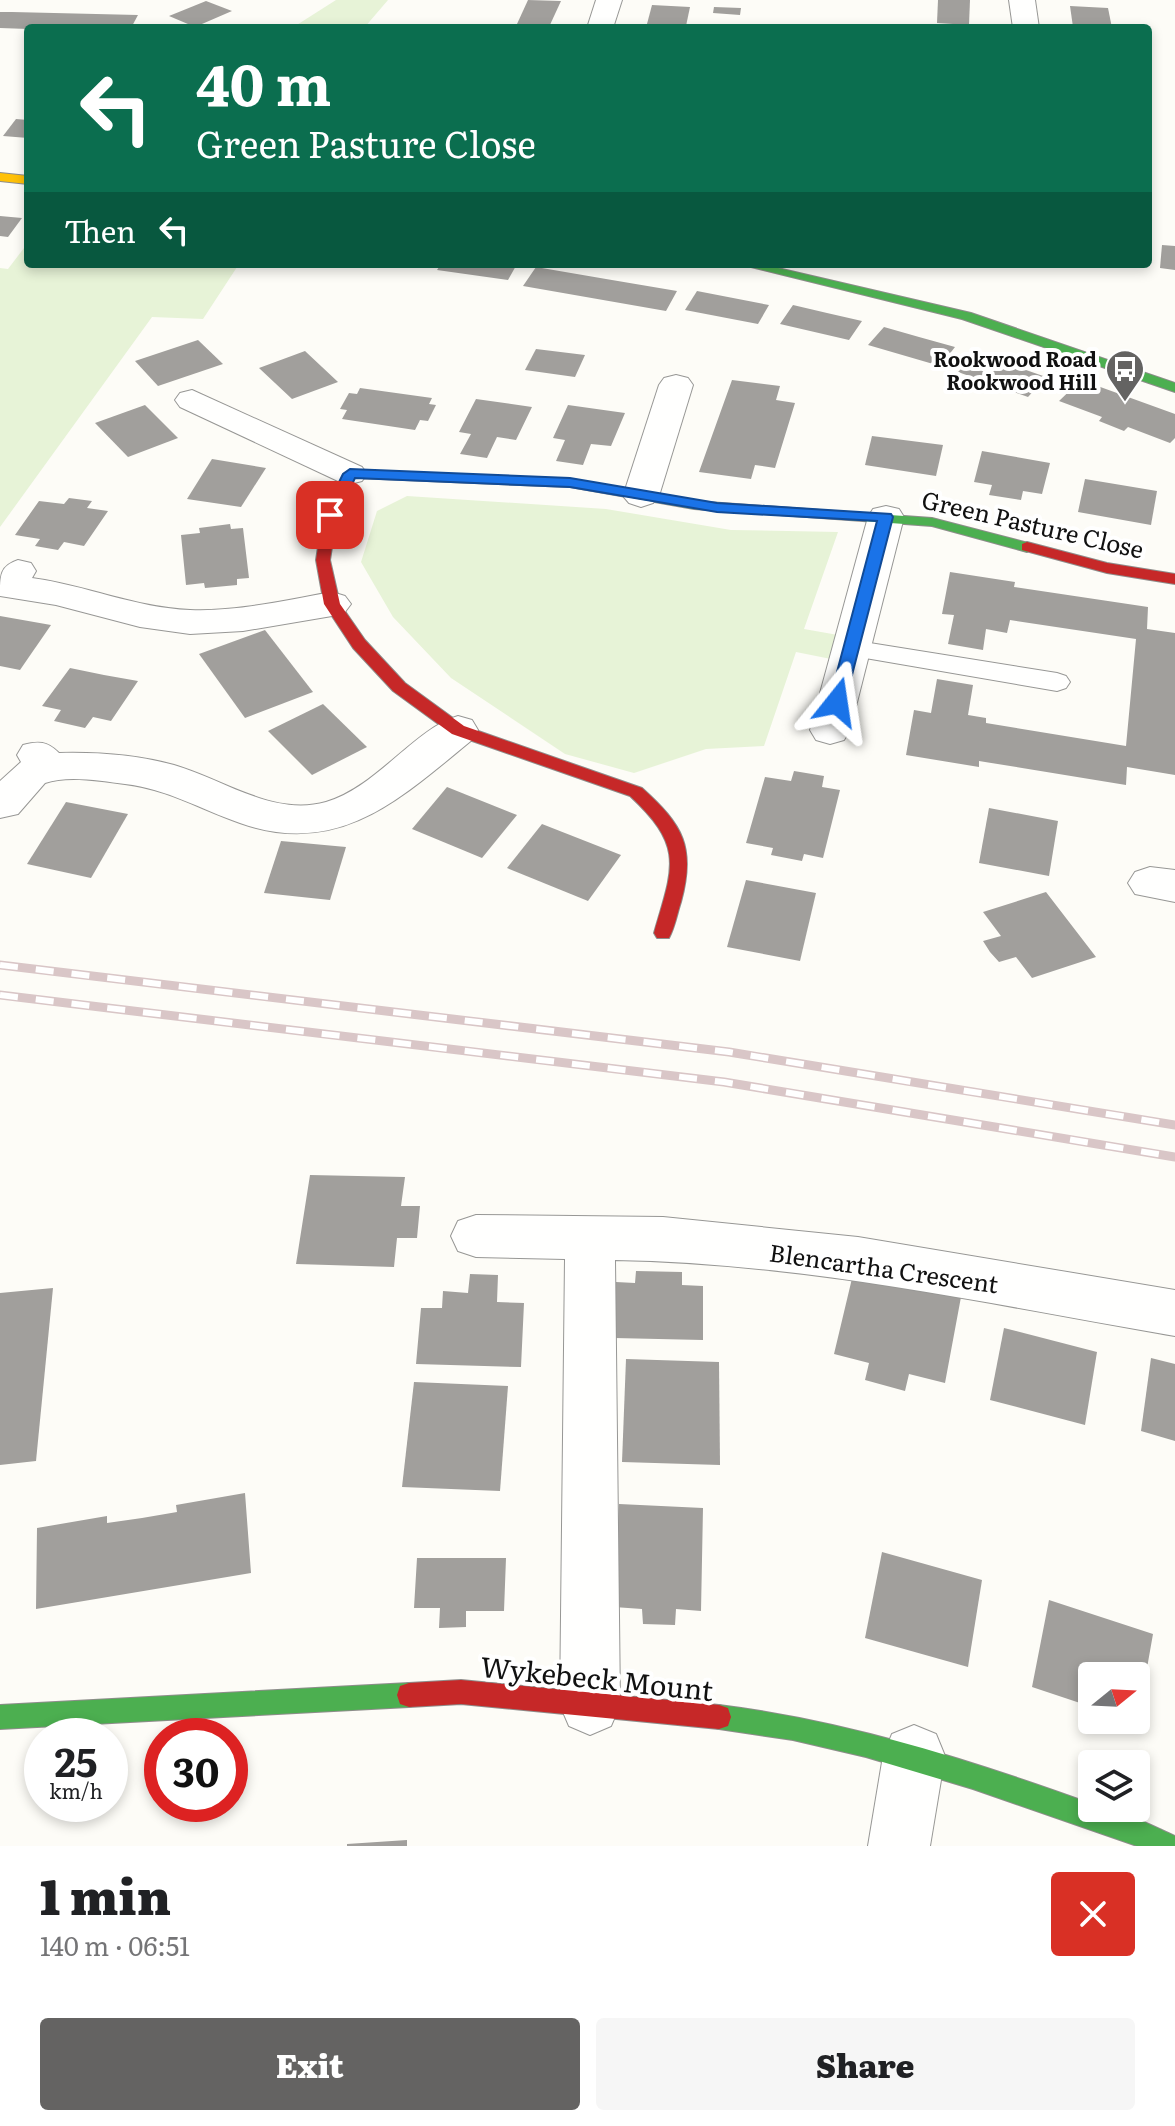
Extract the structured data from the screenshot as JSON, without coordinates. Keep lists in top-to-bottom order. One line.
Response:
{"streets":{"street":["Green Pasture Close","Blencartha Crescent","Wykebeck Mount"]},"places":{"bus stop":["Rookwood Road Rookwood Hill"]},"north":"right","page":{"turn":["40 m","Green Pasture Close"],"then":"Then","speed":"25 km/h","limit":"30","heading":["1 min","140 m · 06:51"],"buttons":["Exit","Share"]}}
